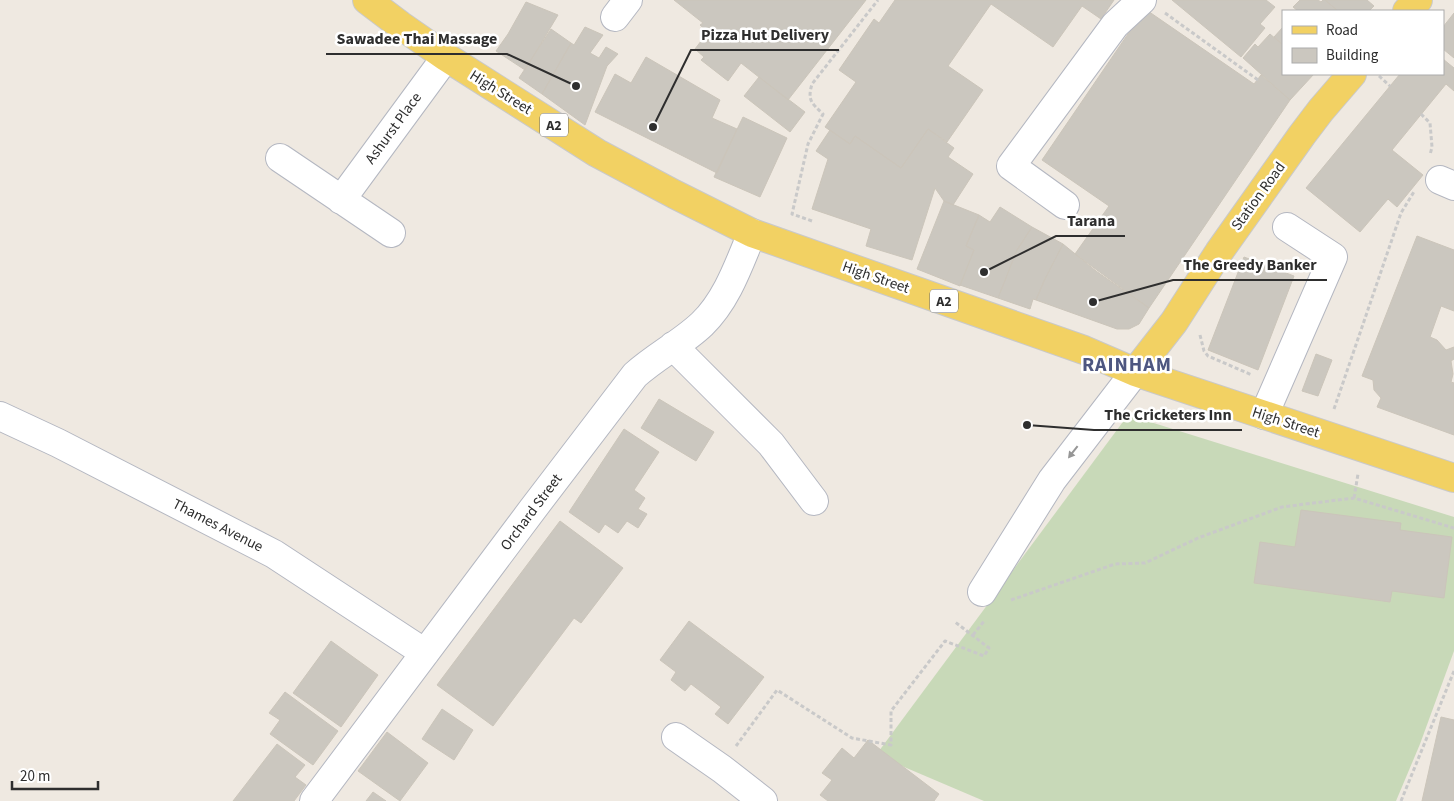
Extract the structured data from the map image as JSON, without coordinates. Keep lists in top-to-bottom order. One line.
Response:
{"streets":{"main road":["High Street","A2","Station Road"],"street":["Ashurst Place","Orchard Street","Thames Avenue"]},"crossings":[["High Street","Ashurst Place"],["High Street","Station Road"],["High Street","Orchard Street"],["Orchard Street","Thames Avenue"]],"districts":["RAINHAM"],"places":["Sawadee Thai Massage","Pizza Hut Delivery","Tarana","The Greedy Banker","The Cricketers Inn"],"legend":["Road","Building"],"scale_bar":"20 m"}
